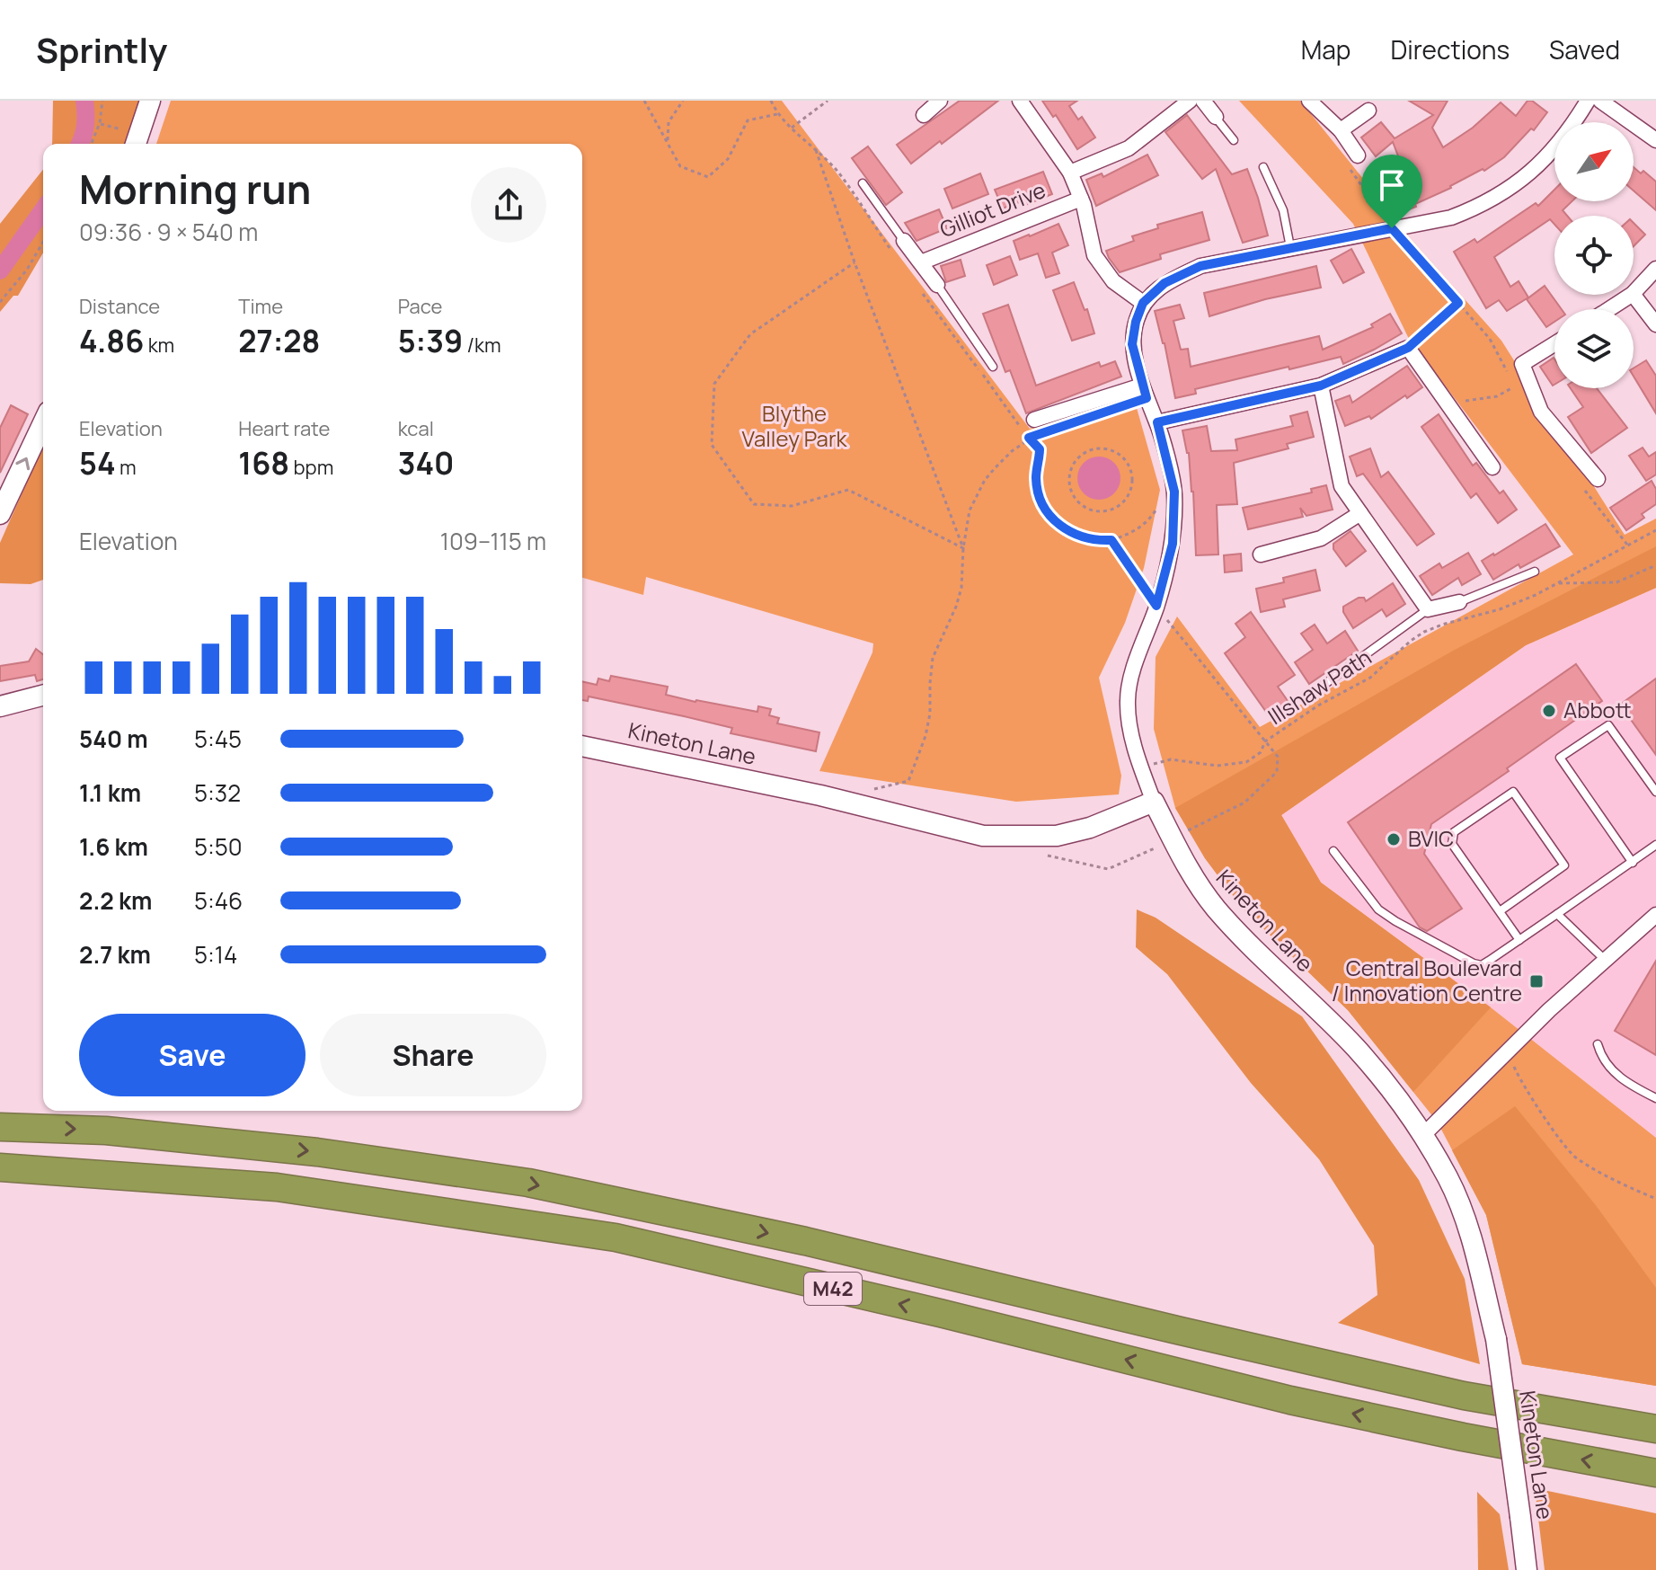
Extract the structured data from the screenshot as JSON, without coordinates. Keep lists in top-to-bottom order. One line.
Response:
{"streets":{"highway":["M42"],"street":["Gilliot Drive","Kineton Lane"],"path":["Illshaw Path"]},"parks":["Blythe Valley Park"],"places":{"other":["Abbott","BVIC"],"transit":["Central Boulevard / Innovation Centre"]},"north":"top right","page":{"header":"Sprintly","nav":["Map","Directions","Saved"],"heading":["Morning run","09:36 · 9 × 540 m"],"stats":[["Distance","4.86 km"],["Time","27:28"],["Pace","5:39 /km"],["Elevation","54 m"],["Heart rate","168 bpm"],["kcal","340"]],"chart":["Elevation","109–115 m"],"list":[{"name":"540 m","note":"5:45"},{"name":"1.1 km","note":"5:32"},{"name":"1.6 km","note":"5:50"},{"name":"2.2 km","note":"5:46"},{"name":"2.7 km","note":"5:14"}],"buttons":["Save","Share"]}}
